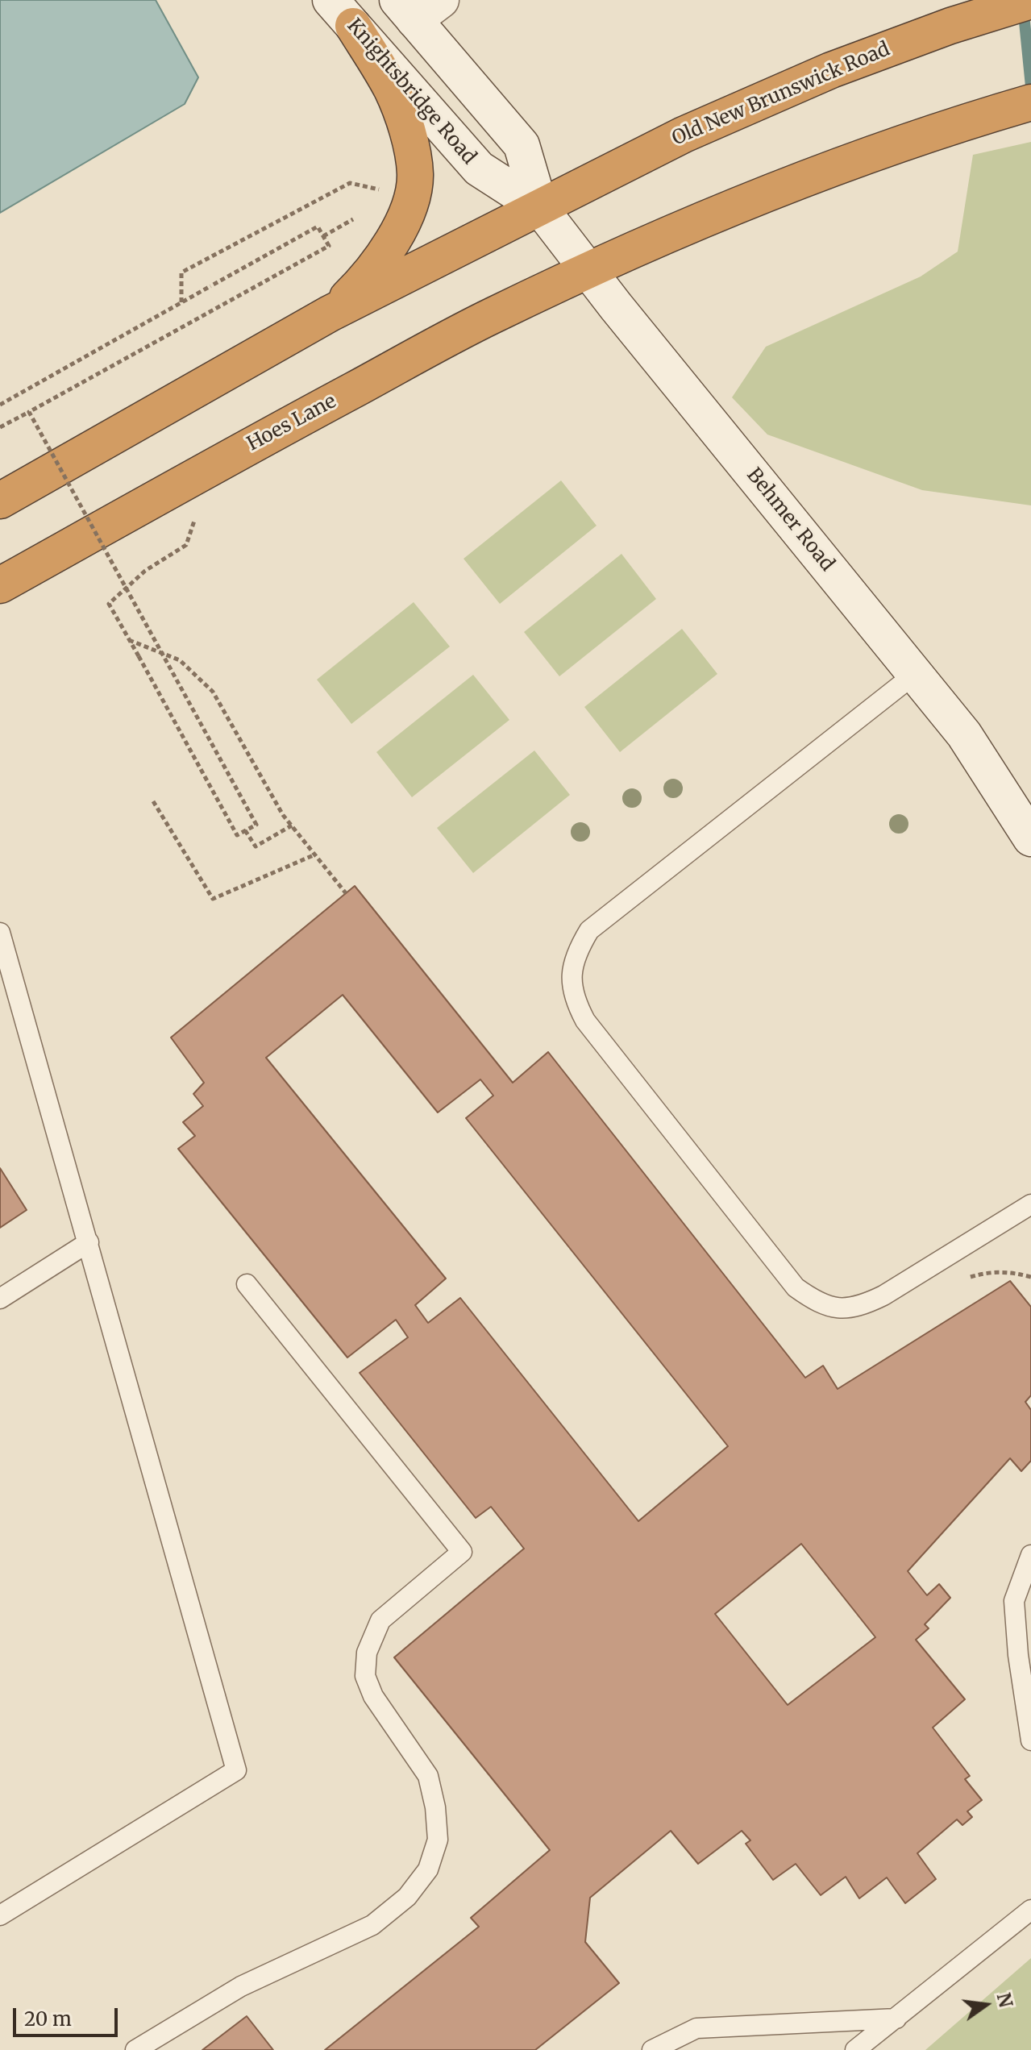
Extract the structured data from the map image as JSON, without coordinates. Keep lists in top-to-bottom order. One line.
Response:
{"streets":{"highway":["Old New Brunswick Road","Hoes Lane"],"street":["Knightsbridge Road","Behmer Road"]},"crossings":[["Knightsbridge Road","Old New Brunswick Road"],["Knightsbridge Road","Behmer Road"],["Old New Brunswick Road","Behmer Road"],["Hoes Lane","Behmer Road"]],"scale_bar":"20 m","north":"right"}
